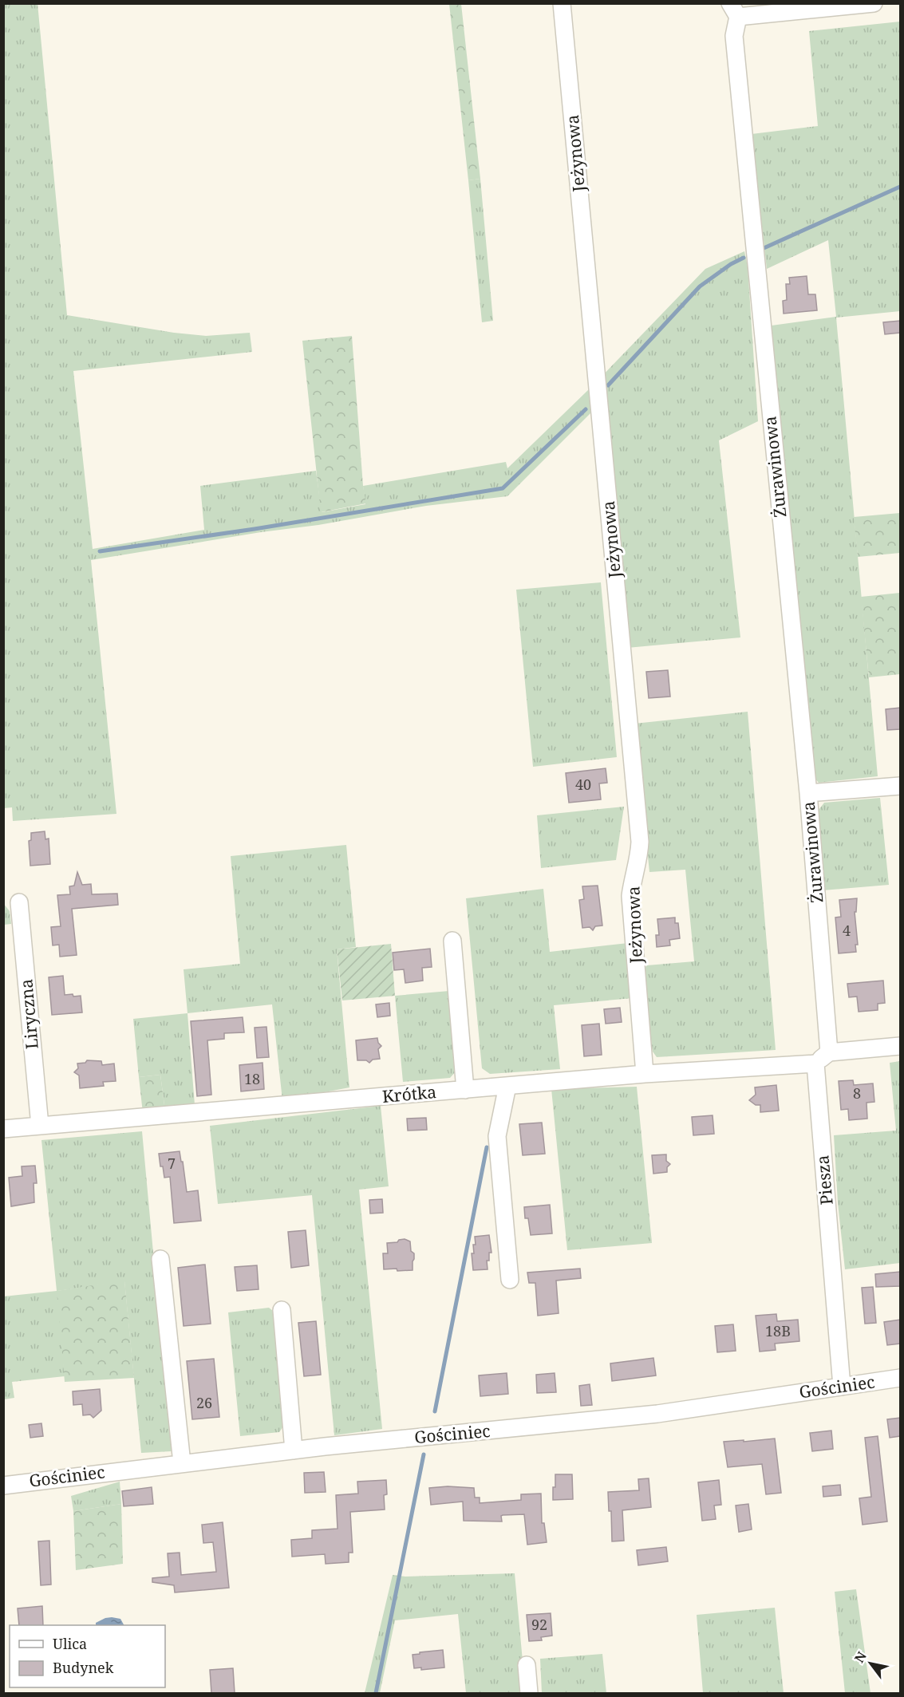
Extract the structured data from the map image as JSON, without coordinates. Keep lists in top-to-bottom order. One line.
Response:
{"streets":{"street":["Jeżynowa","Żurawinowa","Liryczna","Krótka","Piesza","Gościniec"]},"crossings":[["Jeżynowa","Krótka"],["Liryczna","Krótka"],["Krótka","Piesza"],["Piesza","Gościniec"]],"house_numbers":["40","4","18","8","7","18B","26","92"],"legend":["Ulica","Budynek"],"north":"top left"}
